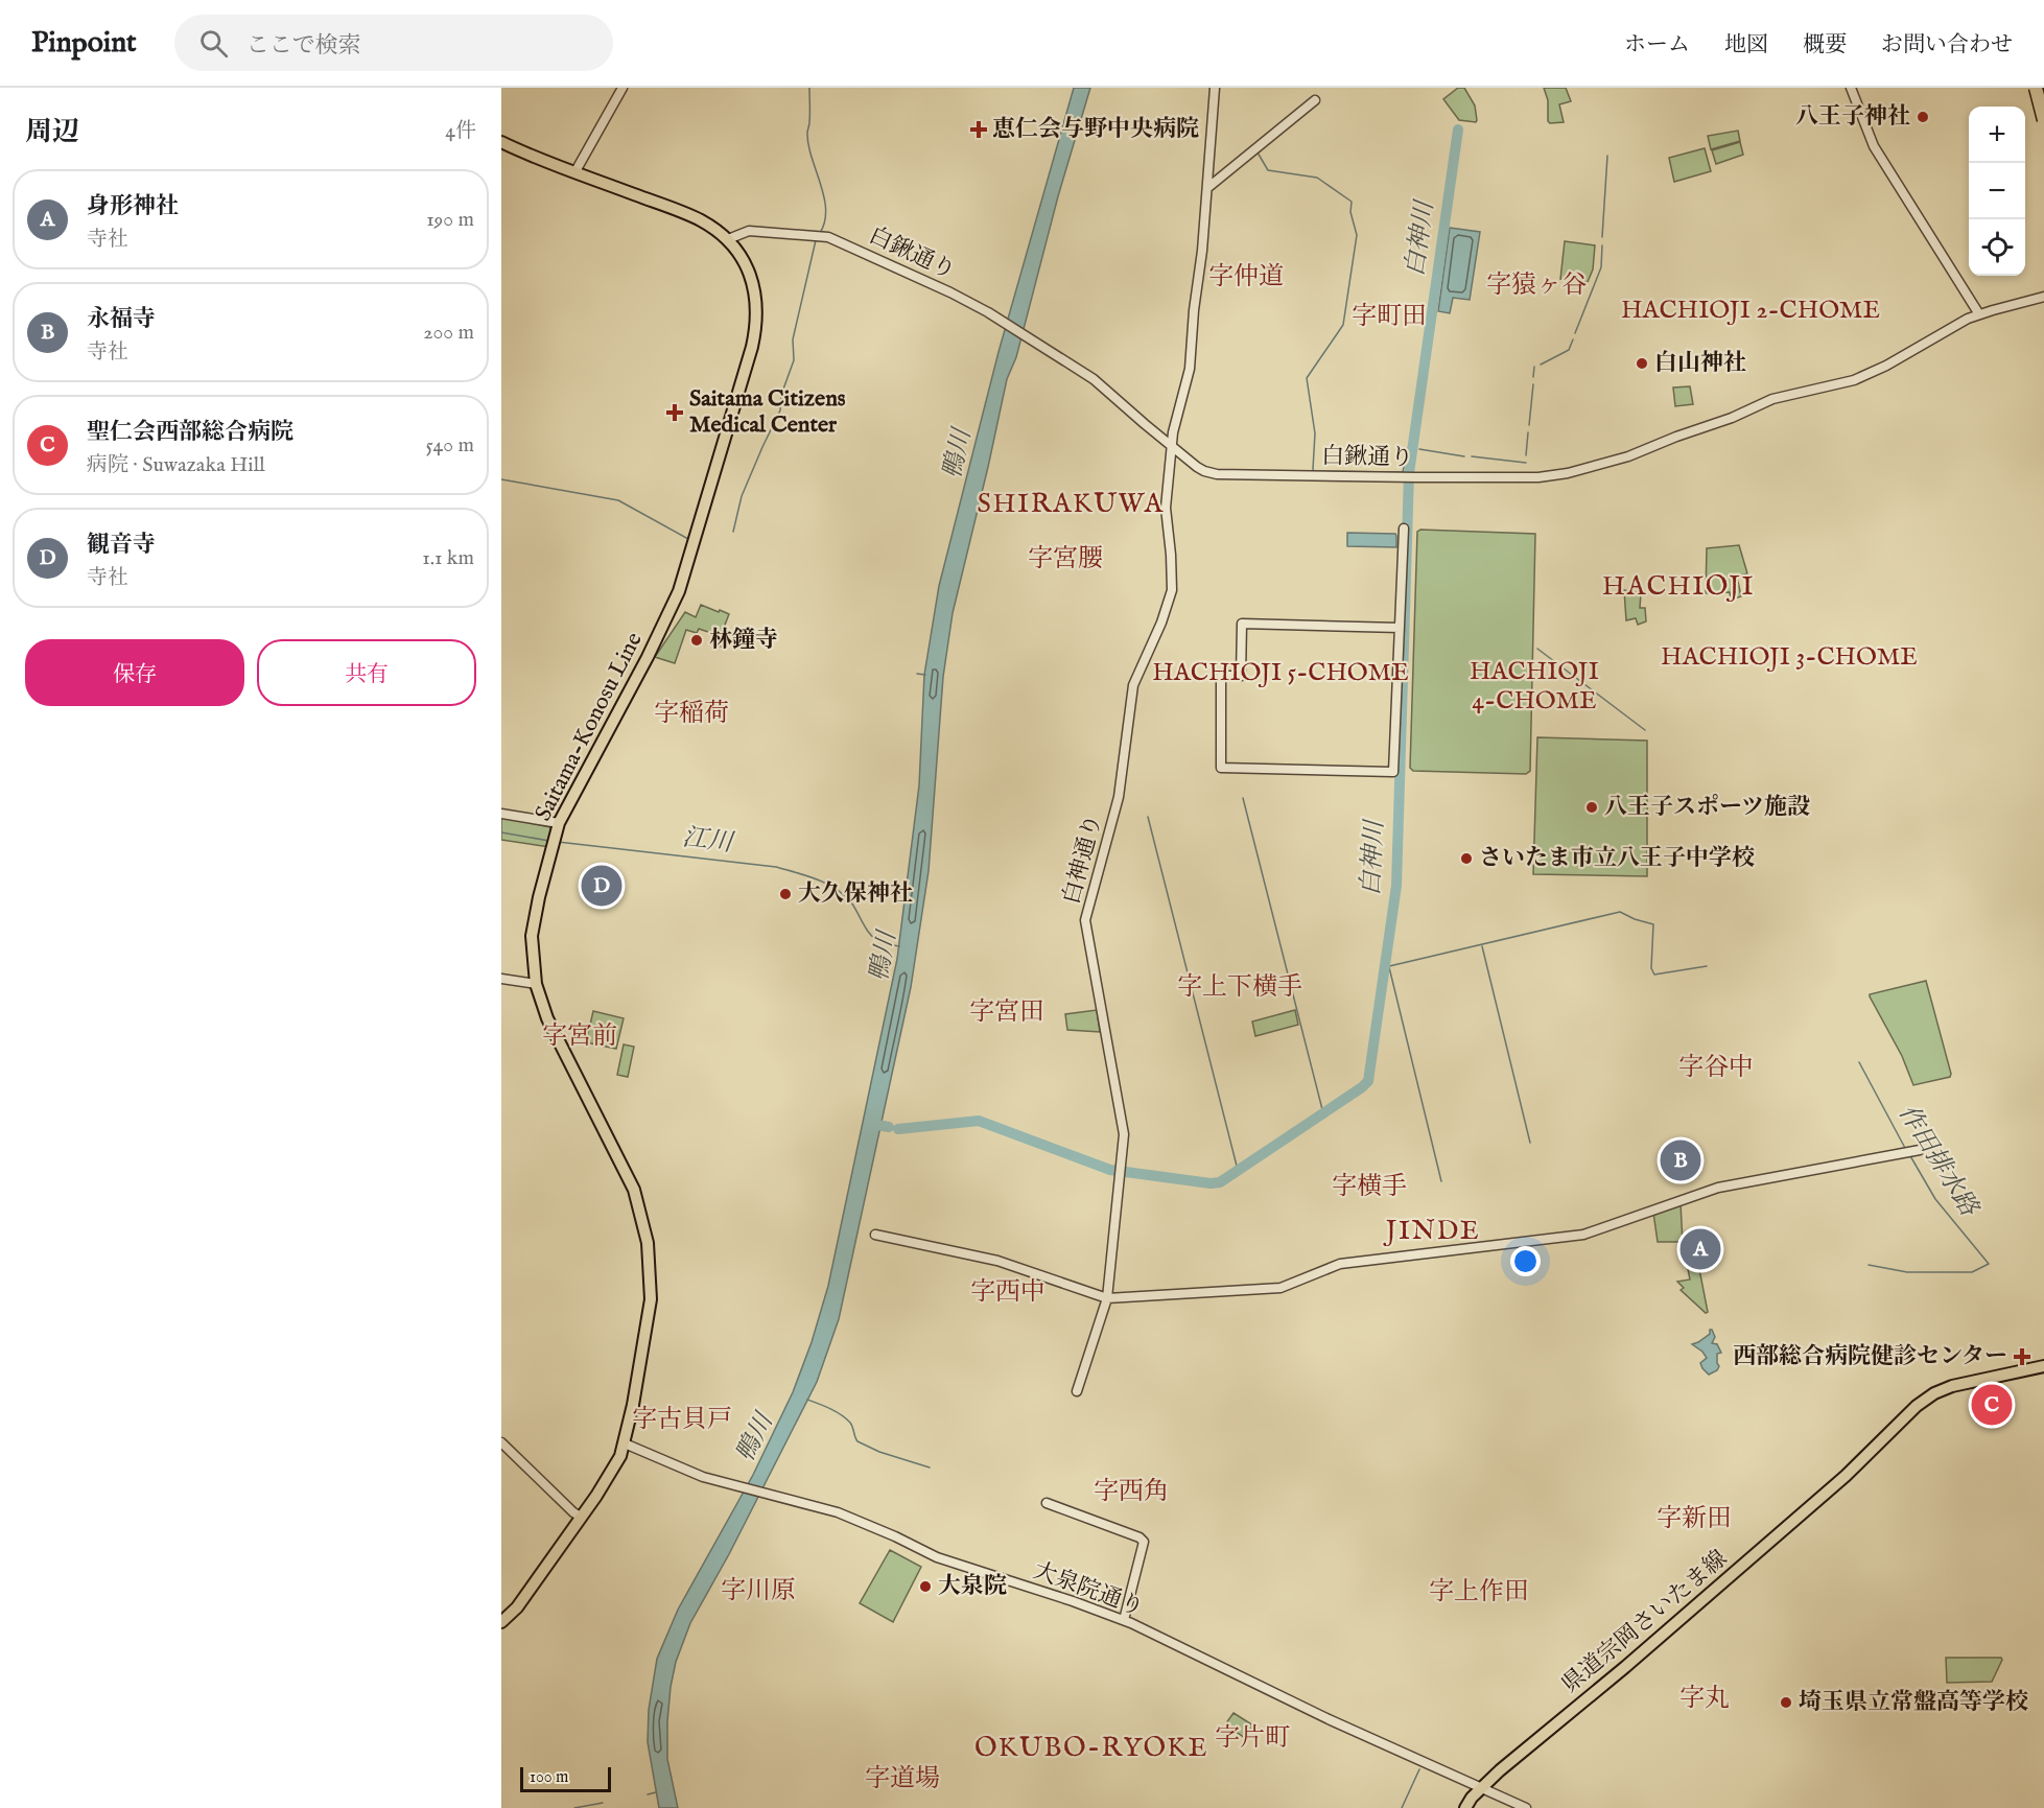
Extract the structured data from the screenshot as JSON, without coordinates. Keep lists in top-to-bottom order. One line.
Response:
{"streets":{"main road":["Saitama-Konosu Line","県道宗岡さいたま線"],"street":["白鍬通り","白神通り","大泉院通り"]},"crossings":[["白鍬通り","Saitama-Konosu Line"],["白鍬通り","白神通り"],["Saitama-Konosu Line","大泉院通り"],["大泉院通り","県道宗岡さいたま線"]],"districts":["字仲道","字猿ヶ谷","HACHIOJI 2-CHOME","字町田","SHIRAKUWA","字宮腰","HACHIOJI","HACHIOJI 3-CHOME","HACHIOJI 4-CHOME","HACHIOJI 5-CHOME","字稲荷","字上下横手","字宮田","字宮前","字谷中","字横手","JINDE","字西中","字古貝戸","字西角","字新田","字川原","字上作田","字丸","字片町","OKUBO-RYOKE","字道場"],"water":["白神川","鴨川","江川","作田排水路"],"places":{"other":["八王子神社","白山神社","林鐘寺","八王子スポーツ施設","さいたま市立八王子中学校","大久保神社","大泉院","埼玉県立常盤高等学校"],"health":["恵仁会与野中央病院","Saitama Citizens Medical Center","西部総合病院健診センター"]},"scale_bar":"100 m","page":{"header":"Pinpoint","search":"ここで検索","nav":["ホーム","地図","概要","お問い合わせ"],"heading":["周辺","4件"],"map_buttons":["+","−"],"list":[{"mark":"A","name":"身形神社","note":"寺社","value":"190 m"},{"mark":"B","name":"永福寺","note":"寺社","value":"200 m"},{"mark":"C","name":"聖仁会西部総合病院","note":"病院 · Suwazaka Hill","value":"540 m"},{"mark":"D","name":"観音寺","note":"寺社","value":"1.1 km"}],"buttons":["保存","共有"],"pins":["D","B","A","C"],"scale":"100 m"}}
